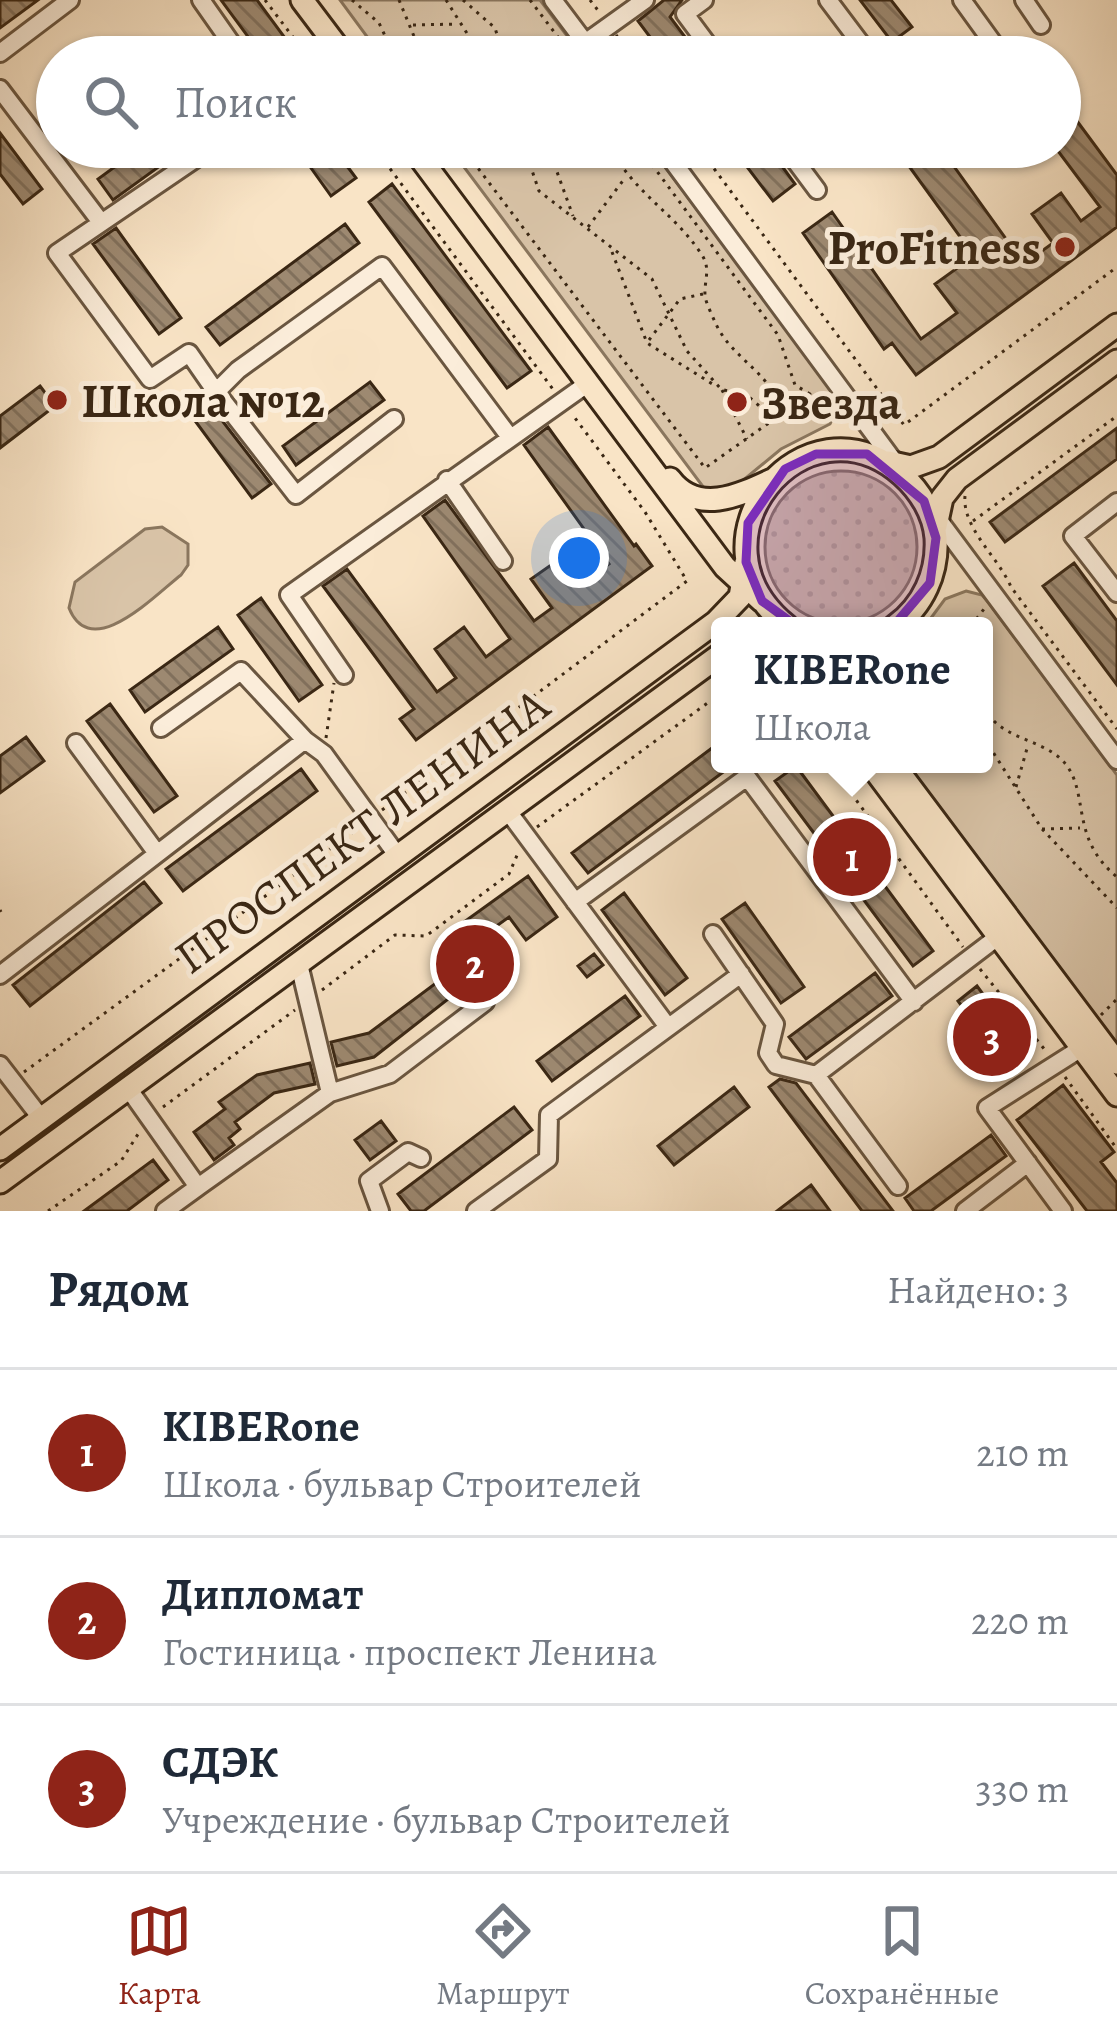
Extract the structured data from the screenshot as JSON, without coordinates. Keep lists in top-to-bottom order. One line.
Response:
{"streets":{"main road":["ПРОСПЕКТ ЛЕНИНА"]},"places":["ProFitness","Школа №12","Звезда"],"page":{"search":"Поиск","popup":["KIBERone","Школа"],"pins":["1","2","3"],"heading":["Рядом","Найдено: 3"],"list":[{"mark":"1","name":"KIBERone","note":"Школа · бульвар Строителей","value":"210 m"},{"mark":"2","name":"Дипломат","note":"Гостиница · проспект Ленина","value":"220 m"},{"mark":"3","name":"СДЭК","note":"Учреждение · бульвар Строителей","value":"330 m"}],"nav":["Карта","Маршрут","Сохранённые"]}}
